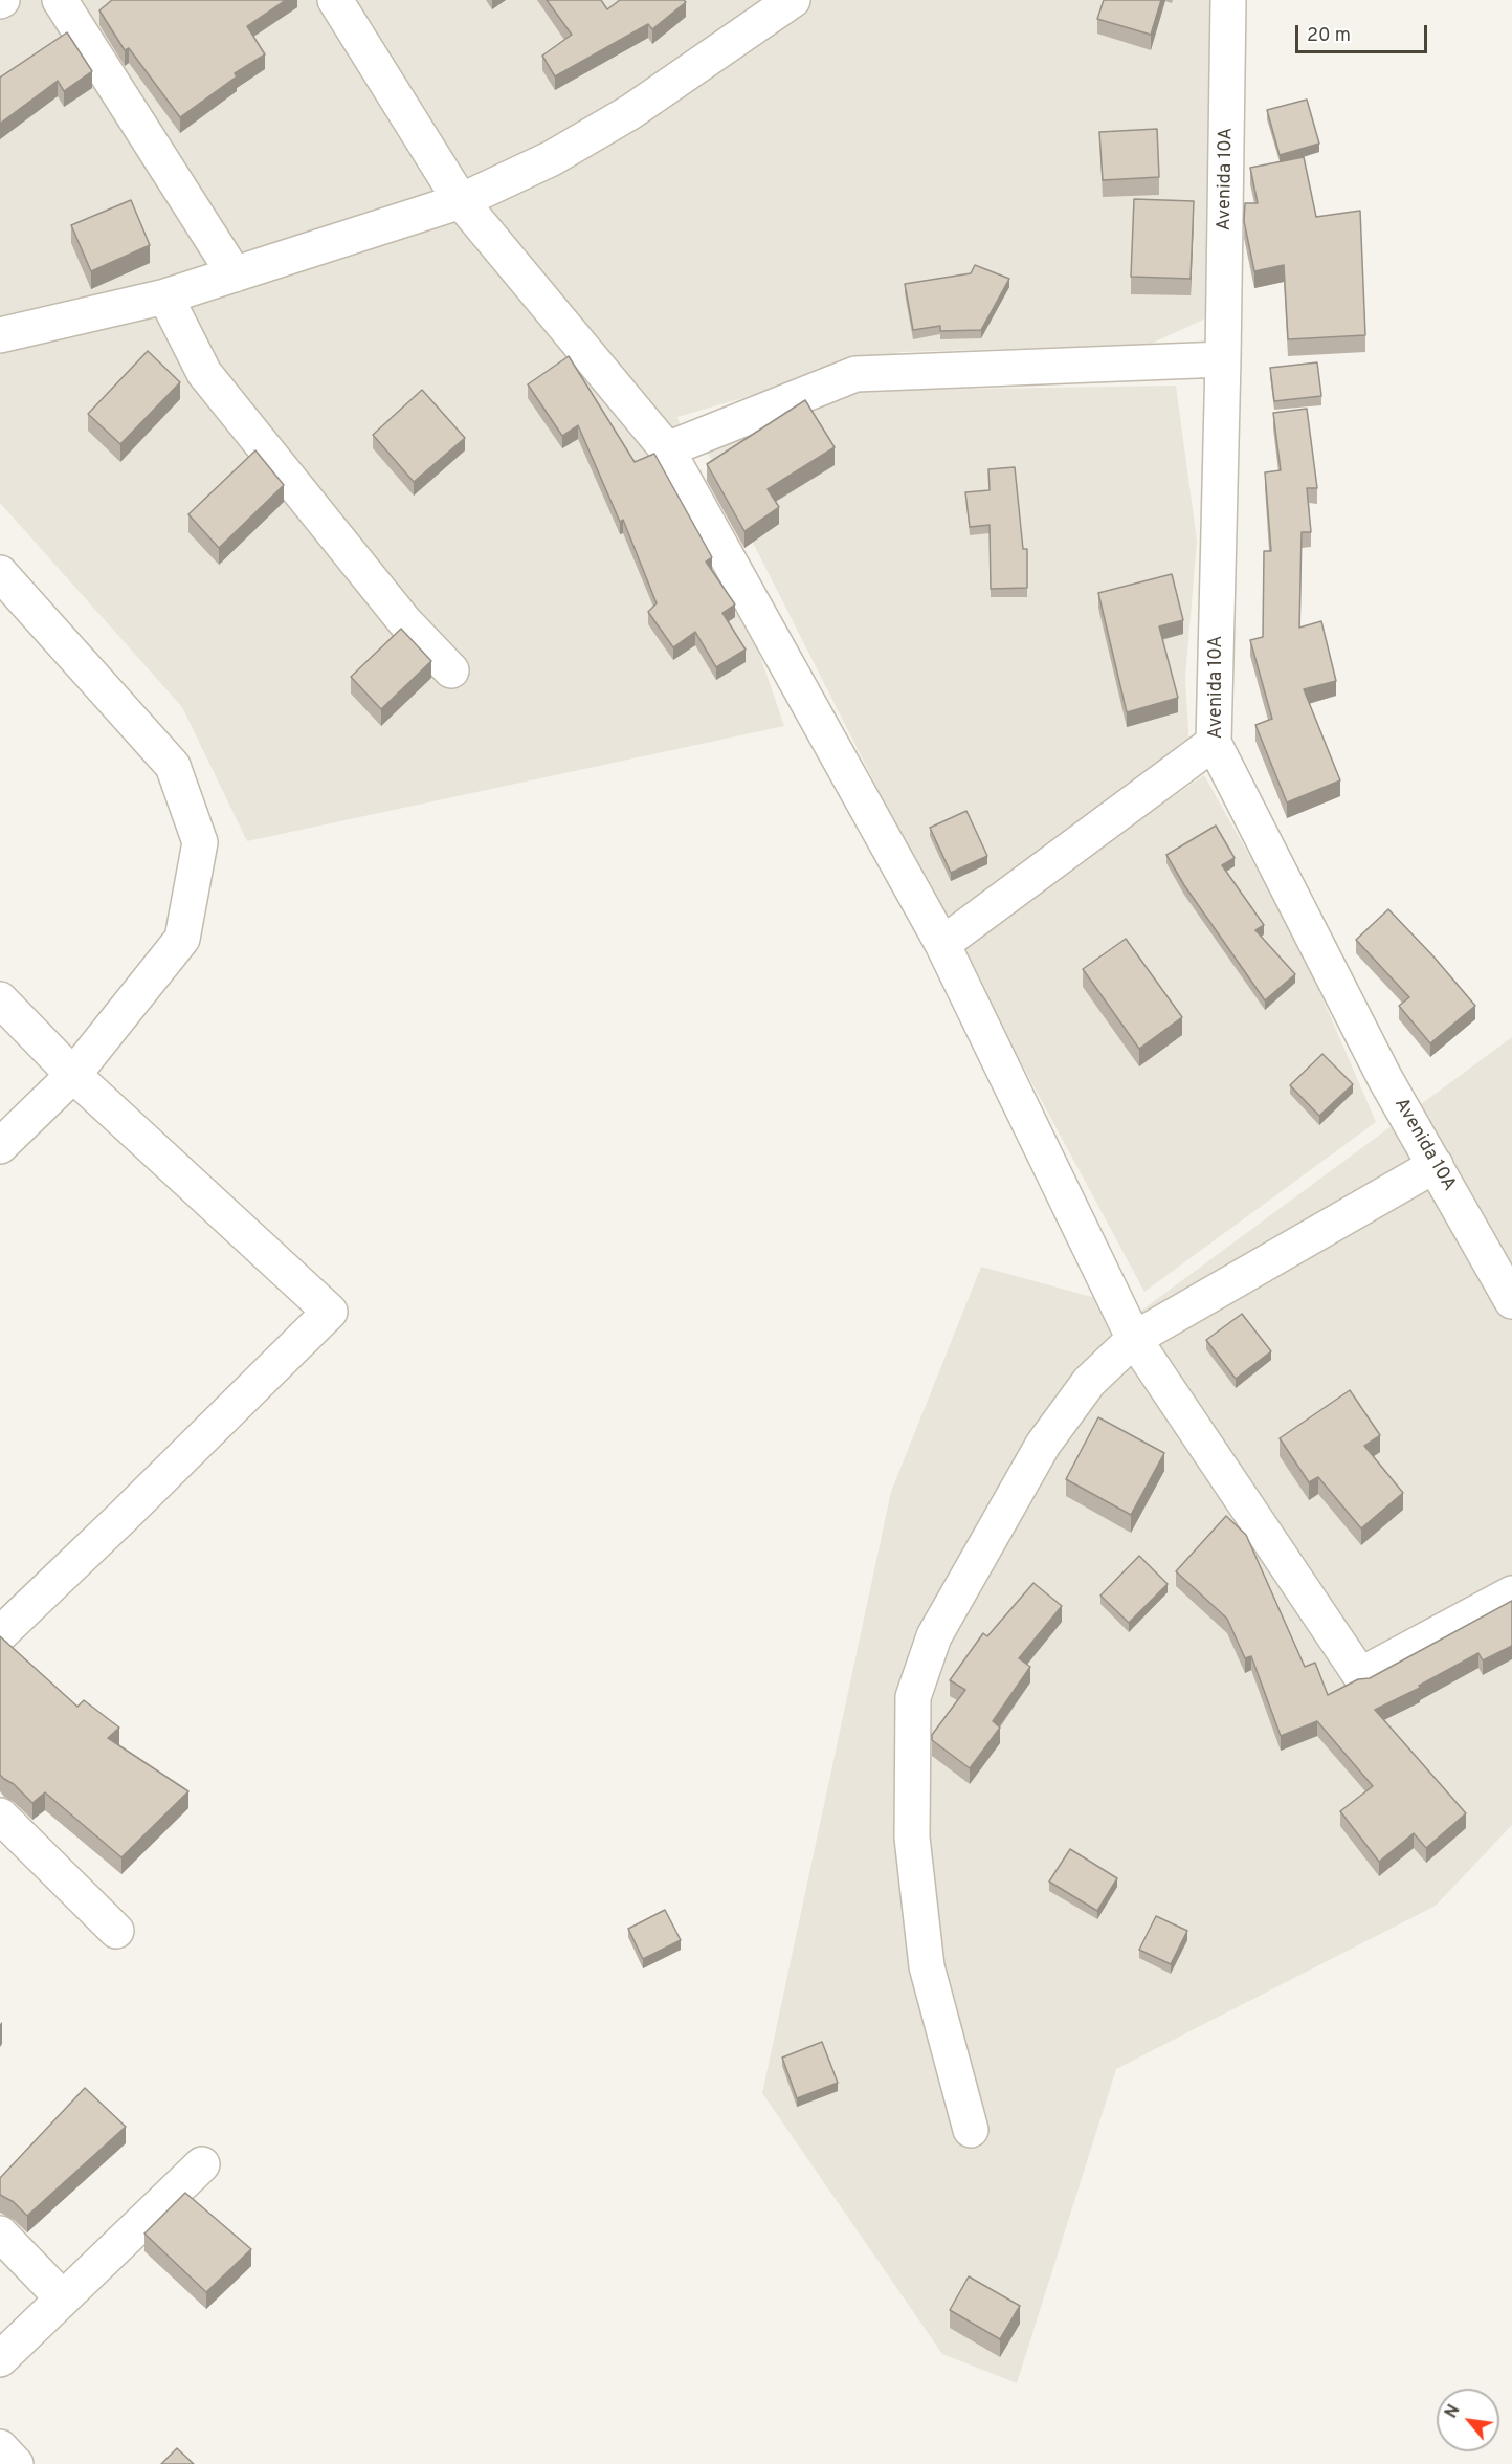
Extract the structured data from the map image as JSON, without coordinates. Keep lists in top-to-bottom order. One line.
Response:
{"streets":{"street":["Avenida 10A"]},"scale_bar":"20 m","north":"top left"}
